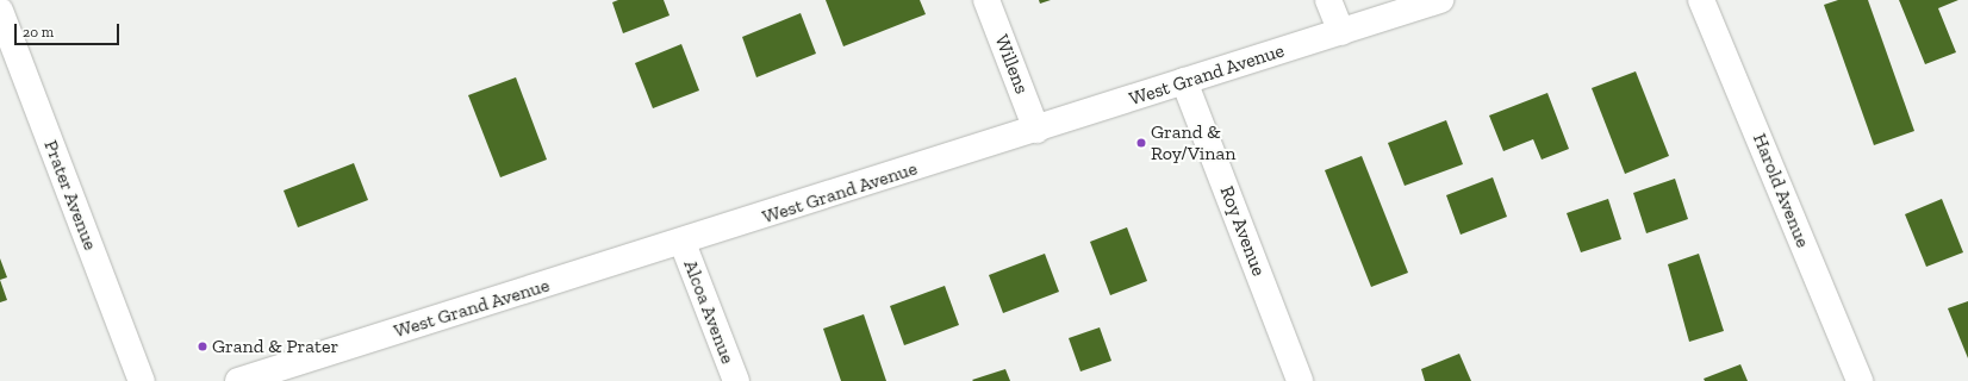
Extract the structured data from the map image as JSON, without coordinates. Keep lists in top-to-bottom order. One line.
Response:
{"streets":{"street":["Willens","West Grand Avenue","Harold Avenue","Prater Avenue","Roy Avenue","Alcoa Avenue"]},"crossings":[["Willens","West Grand Avenue"],["West Grand Avenue","Roy Avenue"],["West Grand Avenue","Alcoa Avenue"]],"places":["Grand & Roy/Vinan","Grand & Prater"],"scale_bar":"20 m"}
